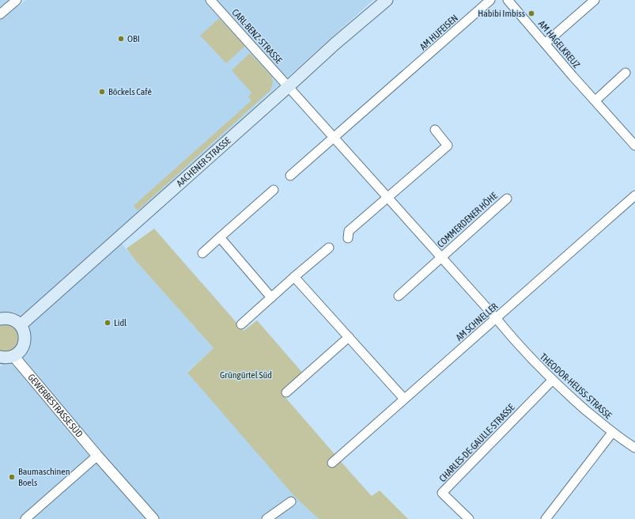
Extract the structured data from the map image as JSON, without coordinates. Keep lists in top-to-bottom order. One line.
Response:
{"streets":{"main road":["AACHENER STRASSE"],"street":["AM HUFEISEN","CARL-BENZ-STRASSE","AM HAGELKREUZ","COMMERDENER HÖHE","AM SCHNELLER","THEODOR-HEUSS-STRASSE","GEWERBESTRASSE SÜD","CHARLES-DE-GAULLE-STRASSE"]},"crossings":[["AM HUFEISEN","COMMERDENER HÖHE"],["CARL-BENZ-STRASSE","AACHENER STRASSE"],["CARL-BENZ-STRASSE","COMMERDENER HÖHE"],["AACHENER STRASSE","COMMERDENER HÖHE"],["COMMERDENER HÖHE","AM SCHNELLER"],["COMMERDENER HÖHE","THEODOR-HEUSS-STRASSE"],["AM SCHNELLER","THEODOR-HEUSS-STRASSE"],["THEODOR-HEUSS-STRASSE","CHARLES-DE-GAULLE-STRASSE"]],"parks":["Grüngürtel Süd"],"places":["Habibi Imbiss","OBI","Böckels Café","Lidl","Baumaschinen Boels"]}
